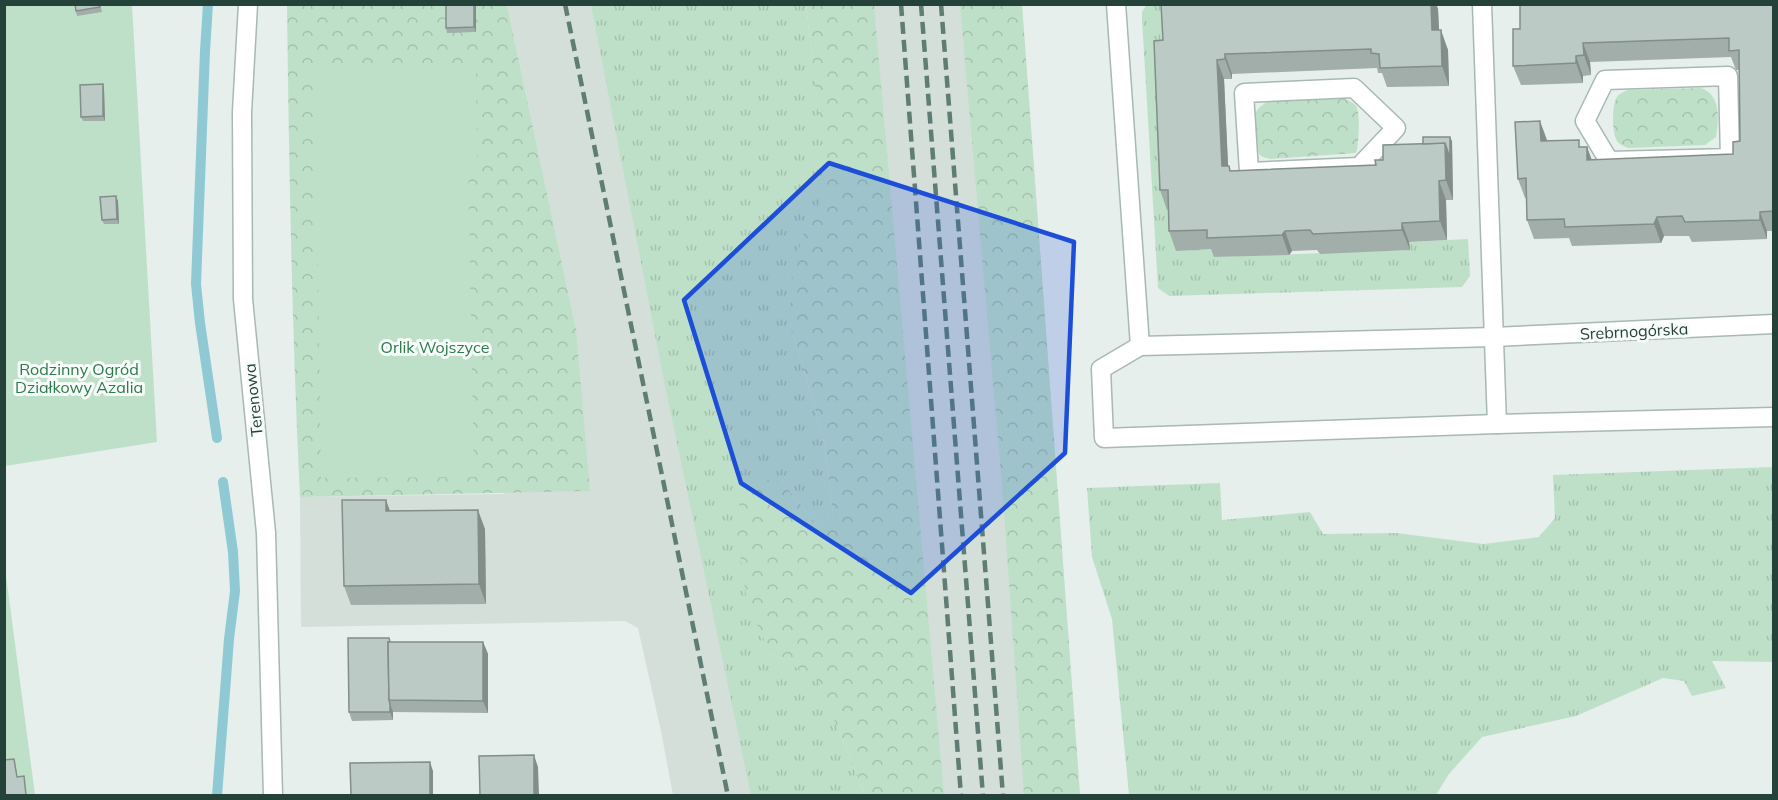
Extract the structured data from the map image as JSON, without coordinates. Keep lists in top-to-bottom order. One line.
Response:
{"streets":{"street":["Srebrnogórska","Terenowa"]},"parks":["Orlik Wojszyce","Rodzinny Ogród Działkowy Azalia"]}
